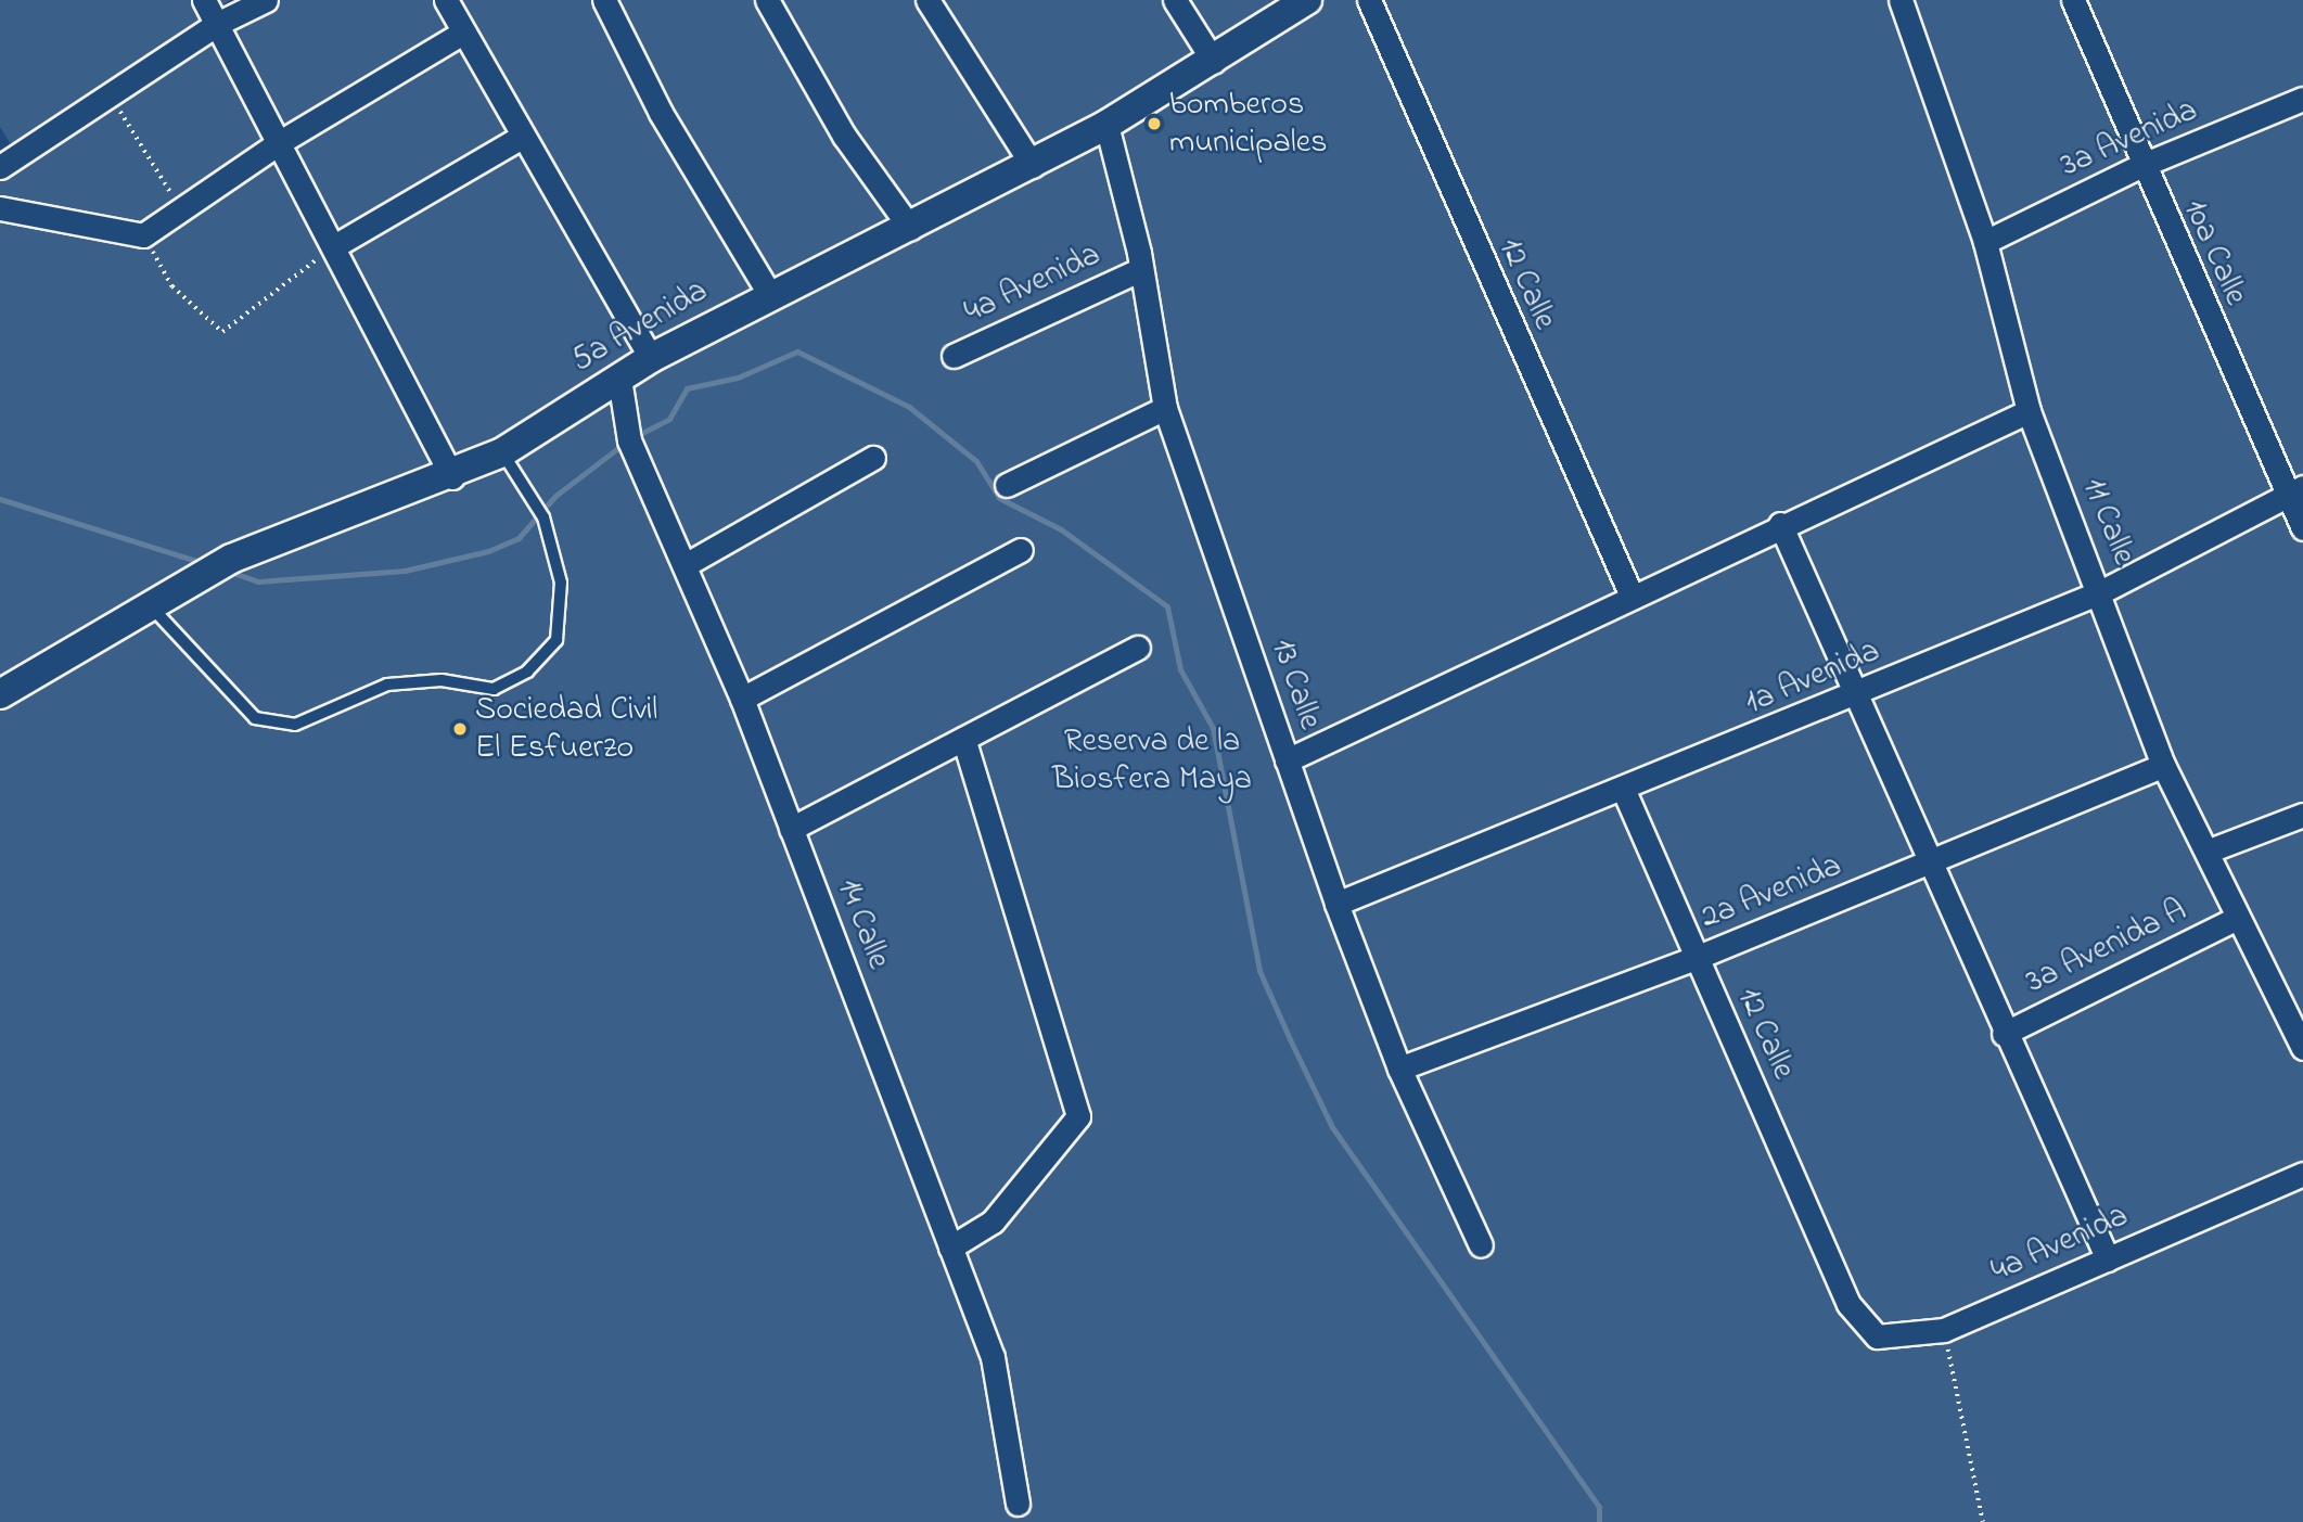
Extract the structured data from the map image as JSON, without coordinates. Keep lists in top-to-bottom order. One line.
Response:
{"streets":{"street":["3a Avenida","10a Calle","4a Avenida","12 Calle","5a Avenida","11 Calle","1a Avenida","13 Calle","2a Avenida","14 Calle","3a Avenida A"]},"crossings":[["3a Avenida","10a Calle"],["3a Avenida","11 Calle"],["10a Calle","1a Avenida"],["4a Avenida","12 Calle"],["4a Avenida","13 Calle"],["12 Calle","1a Avenida"],["12 Calle","2a Avenida"],["5a Avenida","13 Calle"],["5a Avenida","14 Calle"],["11 Calle","1a Avenida"],["11 Calle","2a Avenida"],["11 Calle","3a Avenida A"],["1a Avenida","13 Calle"],["13 Calle","2a Avenida"]],"parks":["Reserva de la Biosfera Maya"],"places":["bomberos municipales","Sociedad Civil El Esfuerzo"]}
